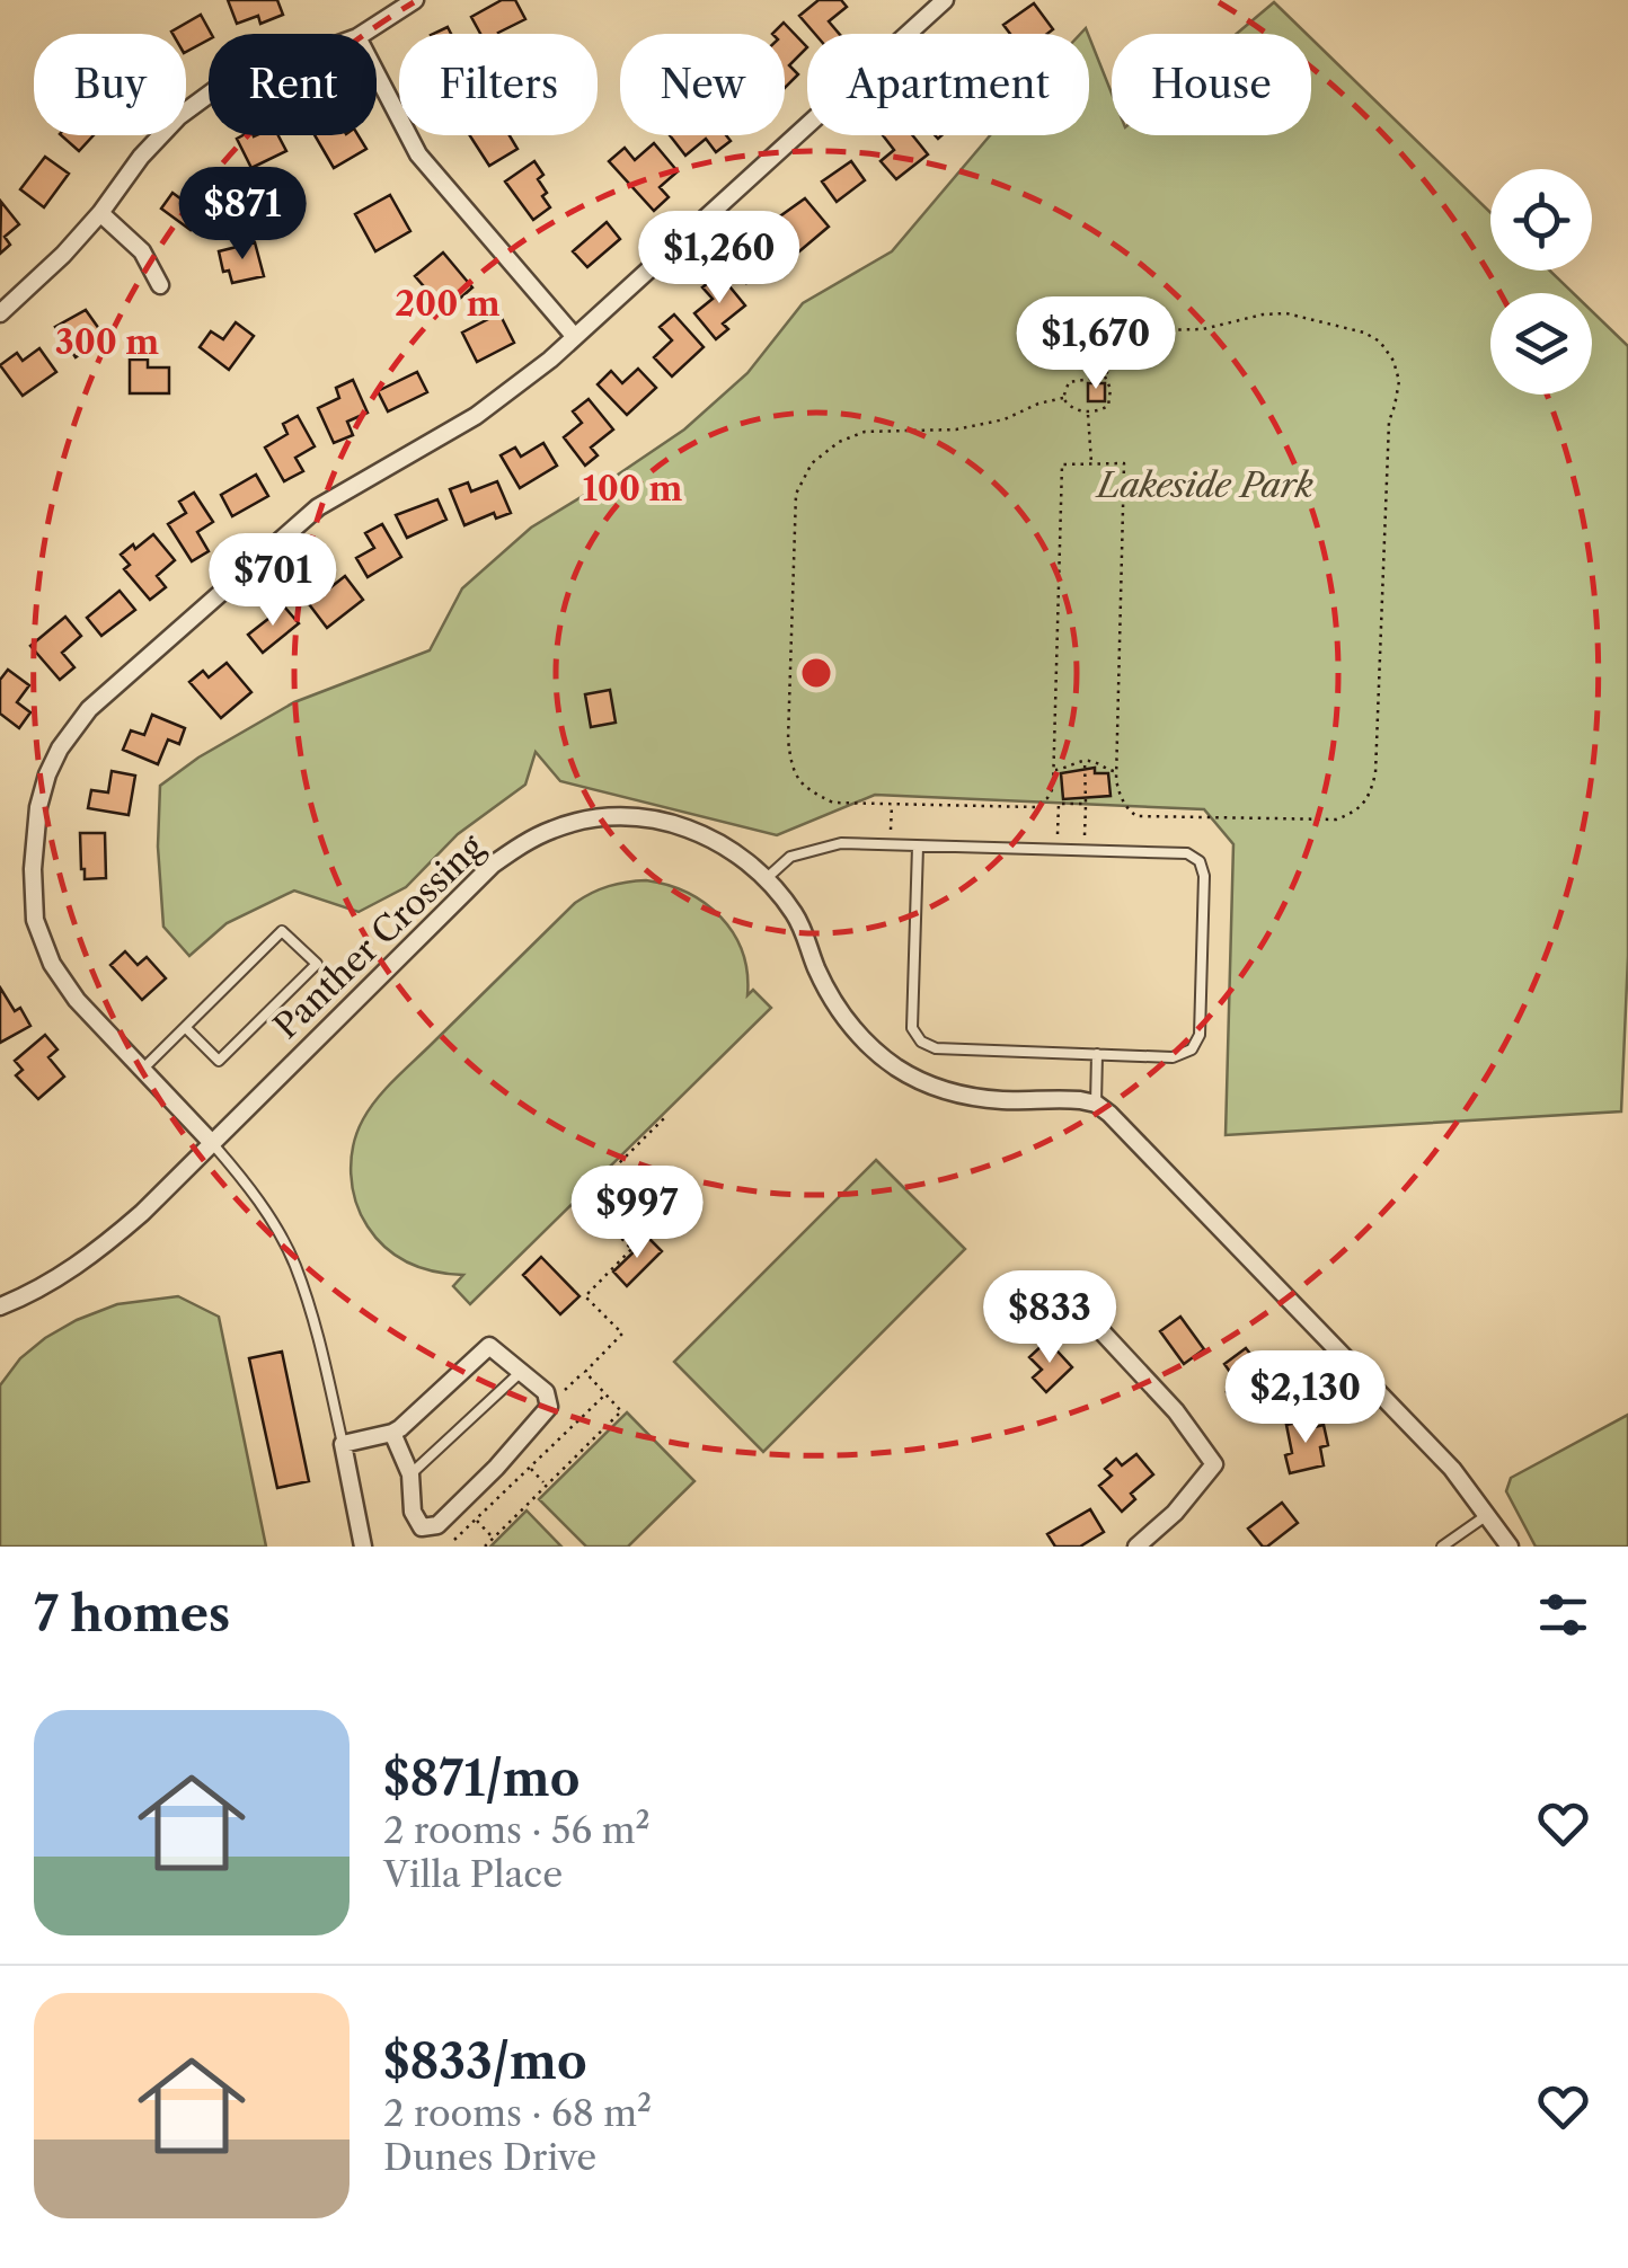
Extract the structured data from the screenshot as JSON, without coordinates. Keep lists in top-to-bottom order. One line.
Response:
{"streets":{"street":["Panther Crossing"]},"parks":["Lakeside Park"],"page":{"chip":["Buy","Rent","Filters","New","Apartment","House"],"price":["$871","$1,260","$1,670","$701","$997","$833","$2,130"],"heading":"7 homes","list":[{"name":"$871/mo","note":"2 rooms · 56 m² · Villa Place"},{"name":"$833/mo","note":"2 rooms · 68 m² · Dunes Drive"}]},"rings":["200 m","300 m","100 m"]}
